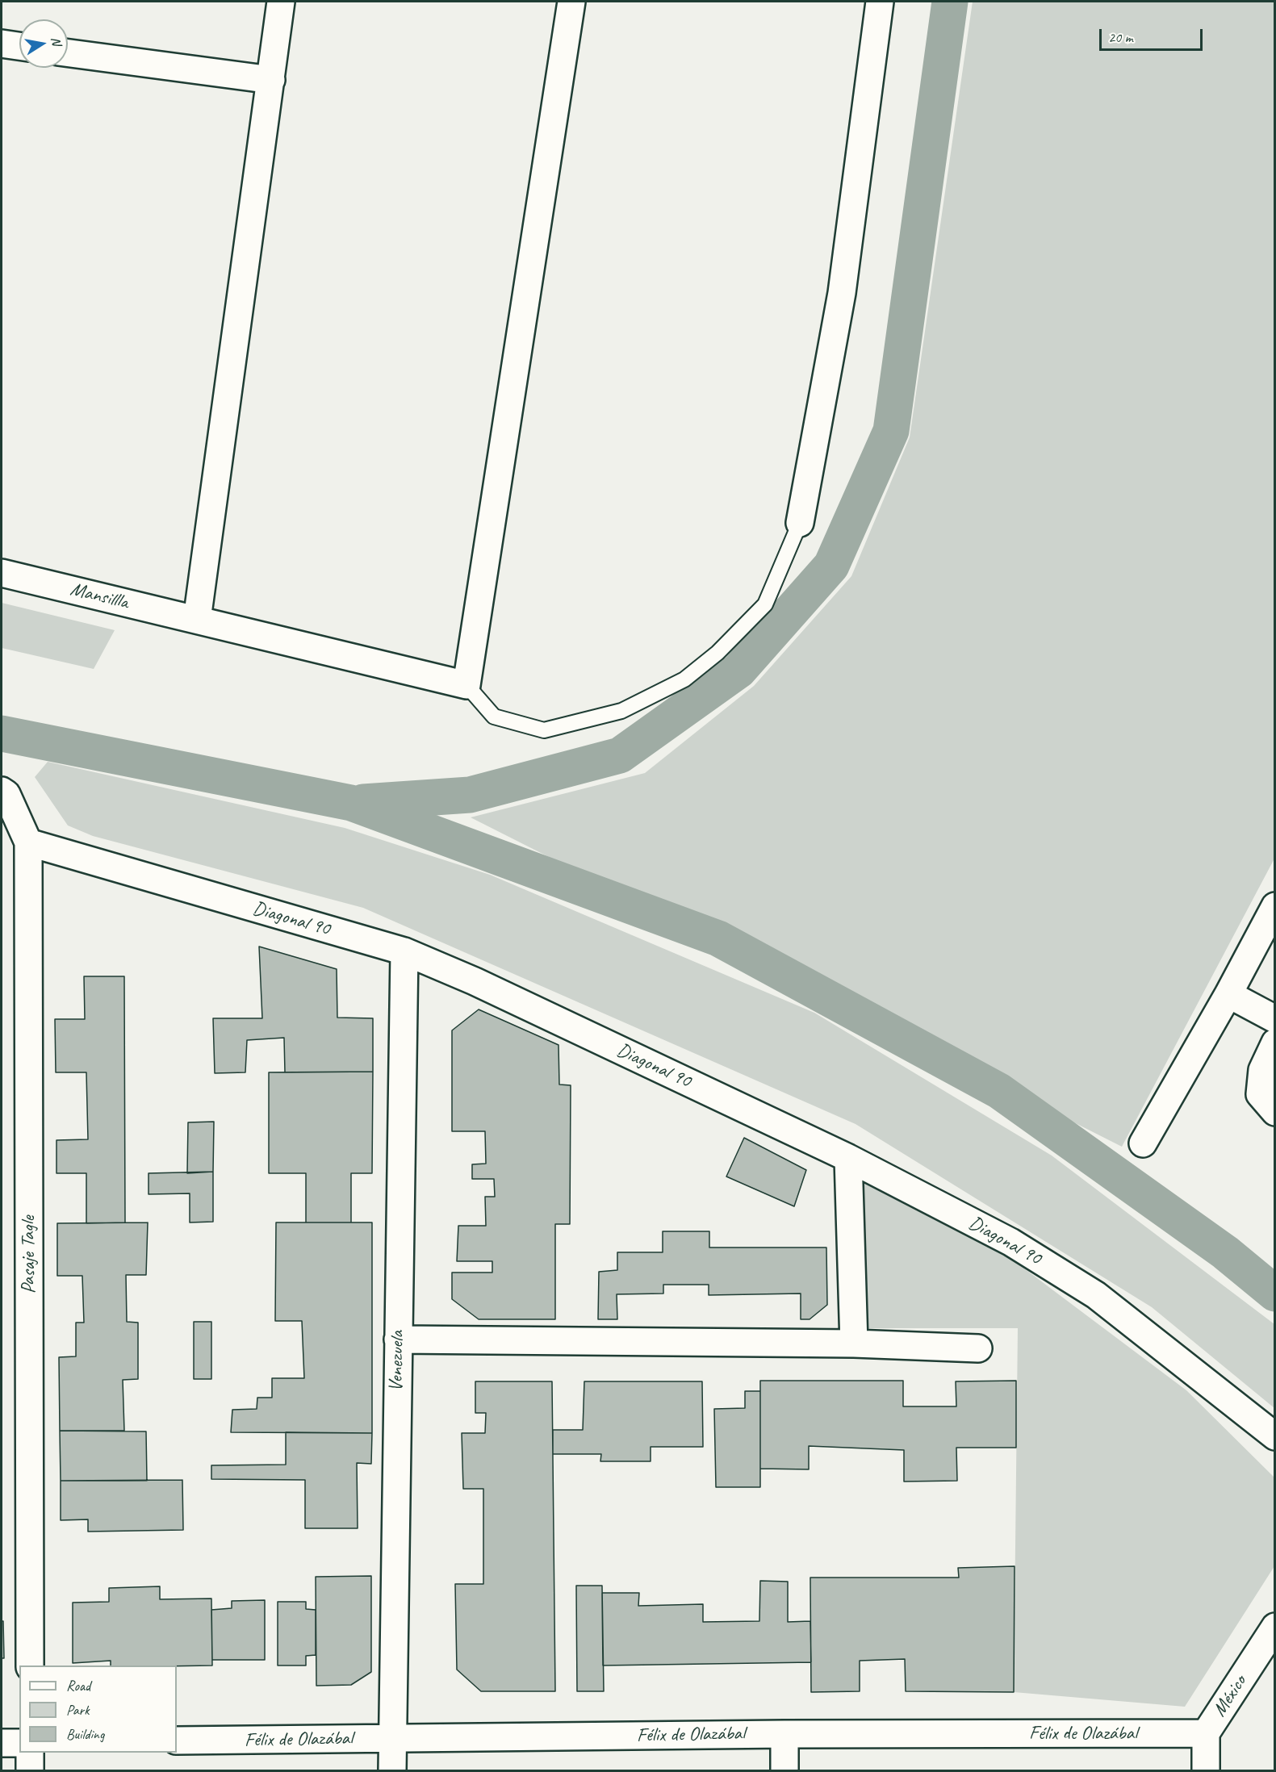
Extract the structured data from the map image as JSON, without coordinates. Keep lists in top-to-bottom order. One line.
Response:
{"streets":{"street":["Mansillla","Diagonal 90","Pasaje Tagle","Venezuela","México","Félix de Olazábal"]},"crossings":[["Diagonal 90","Pasaje Tagle"],["Diagonal 90","Venezuela"],["Venezuela","Félix de Olazábal"],["México","Félix de Olazábal"]],"legend":["Road","Park","Building"],"scale_bar":"20 m","north":"right"}
